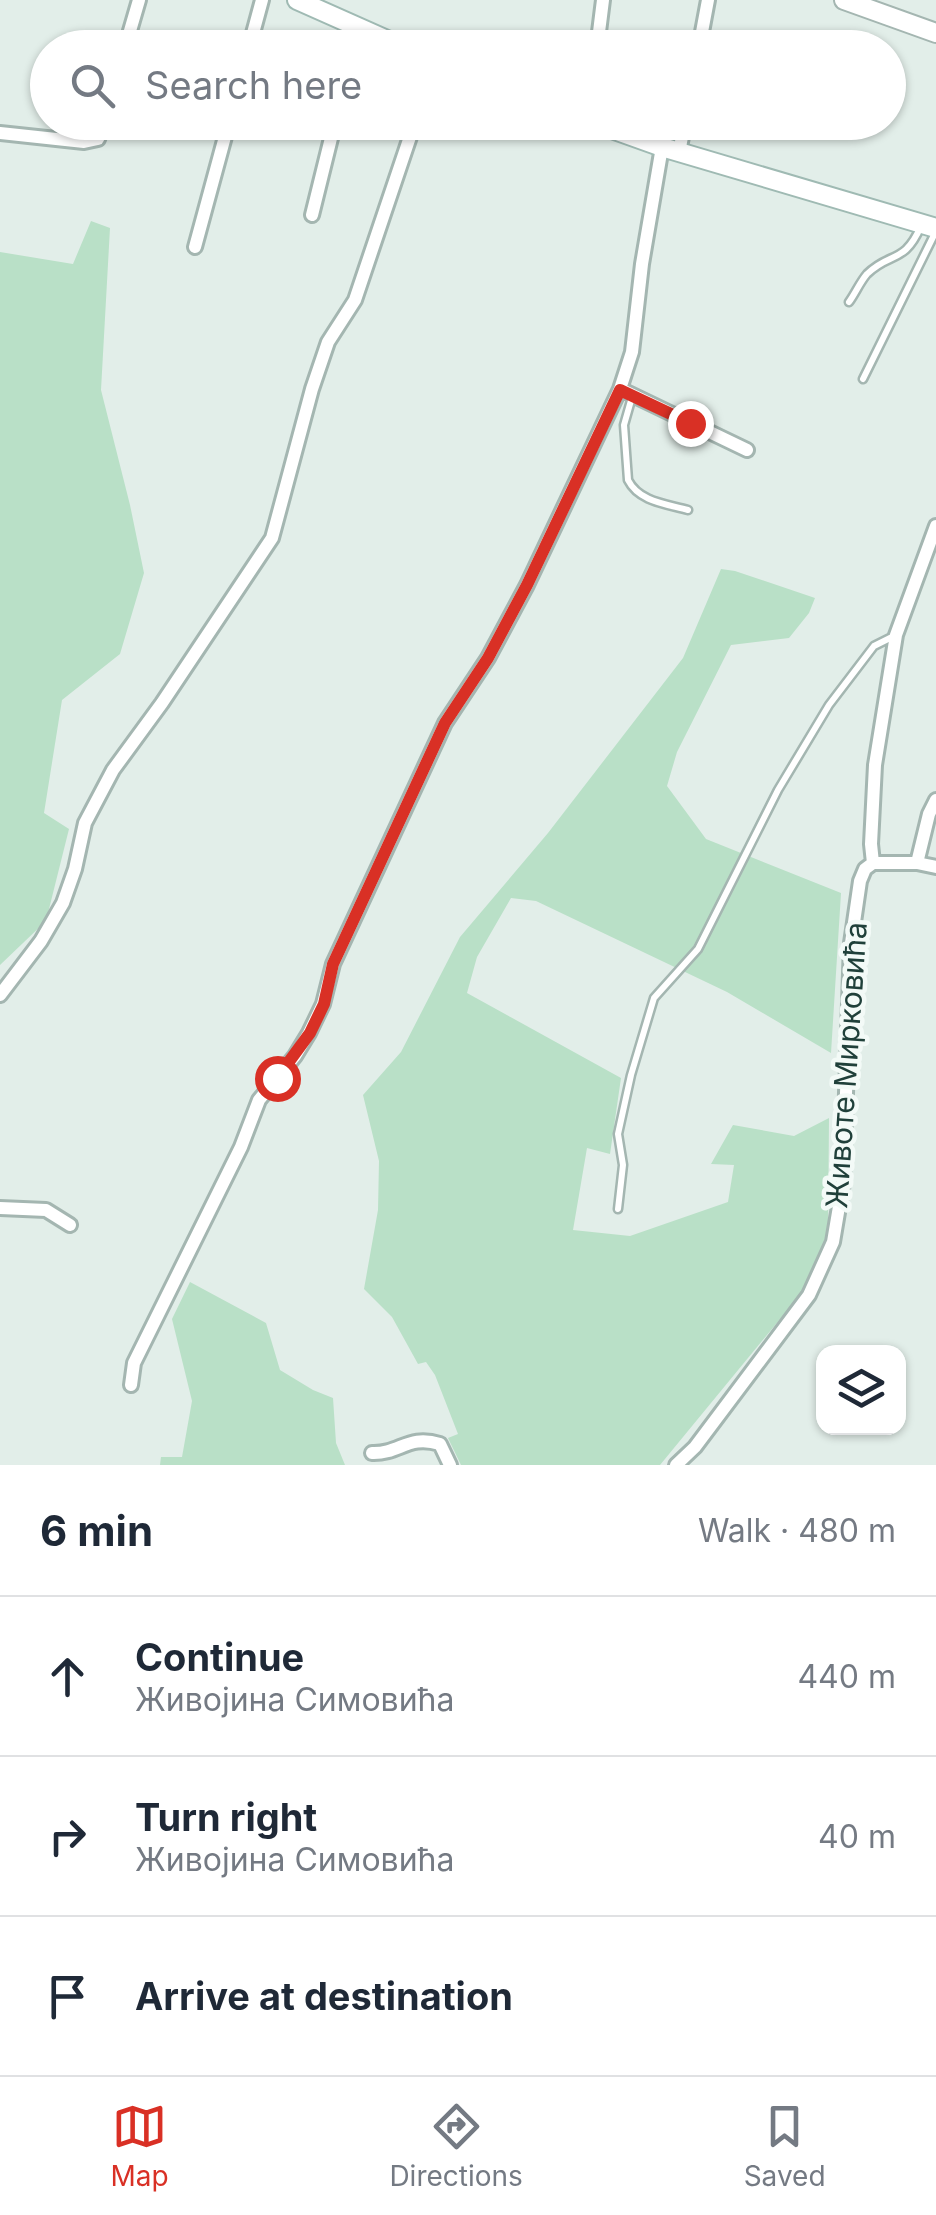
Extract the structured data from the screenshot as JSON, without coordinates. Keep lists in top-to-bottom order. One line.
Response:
{"streets":{"street":["Животе Мирковића"]},"page":{"search":"Search here","heading":["6 min","Walk · 480 m"],"list":[["Continue","Живојина Симовића","440 m"],["Turn right","Живојина Симовића","40 m"],"Arrive at destination"],"nav":["Map","Directions","Saved"]}}
